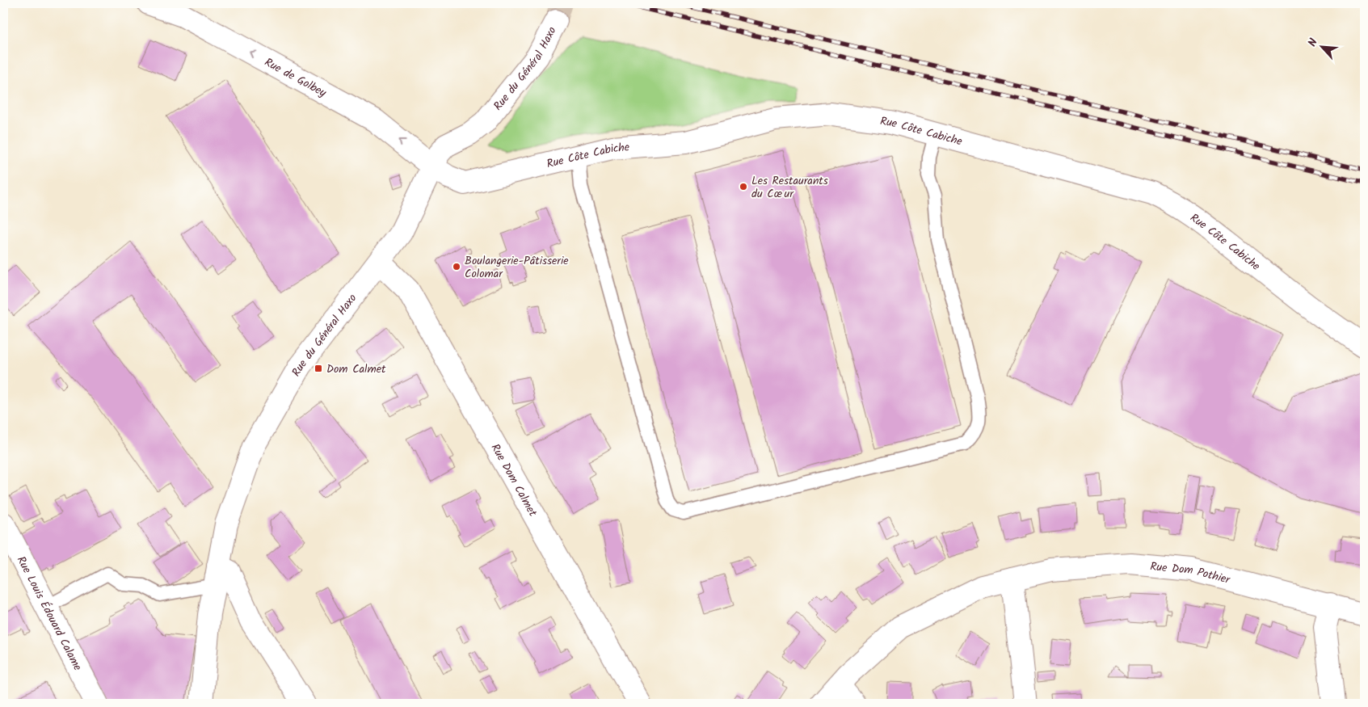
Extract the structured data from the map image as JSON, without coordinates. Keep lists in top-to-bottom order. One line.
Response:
{"streets":{"street":["Rue du Général Haxo","Rue de Golbey","Rue Côte Cabiche","Rue Dom Calmet","Rue Dom Pothier","Rue Louis Édouard Calame"]},"crossings":[["Rue du Général Haxo","Rue de Golbey"],["Rue du Général Haxo","Rue Côte Cabiche"],["Rue du Général Haxo","Rue Dom Calmet"],["Rue de Golbey","Rue Côte Cabiche"]],"one_way":["Rue de Golbey"],"places":{"other":["Les Restaurants du Cœur","Boulangerie-Pâtisserie Colomar"],"transit":["Dom Calmet"]},"north":"top left"}
